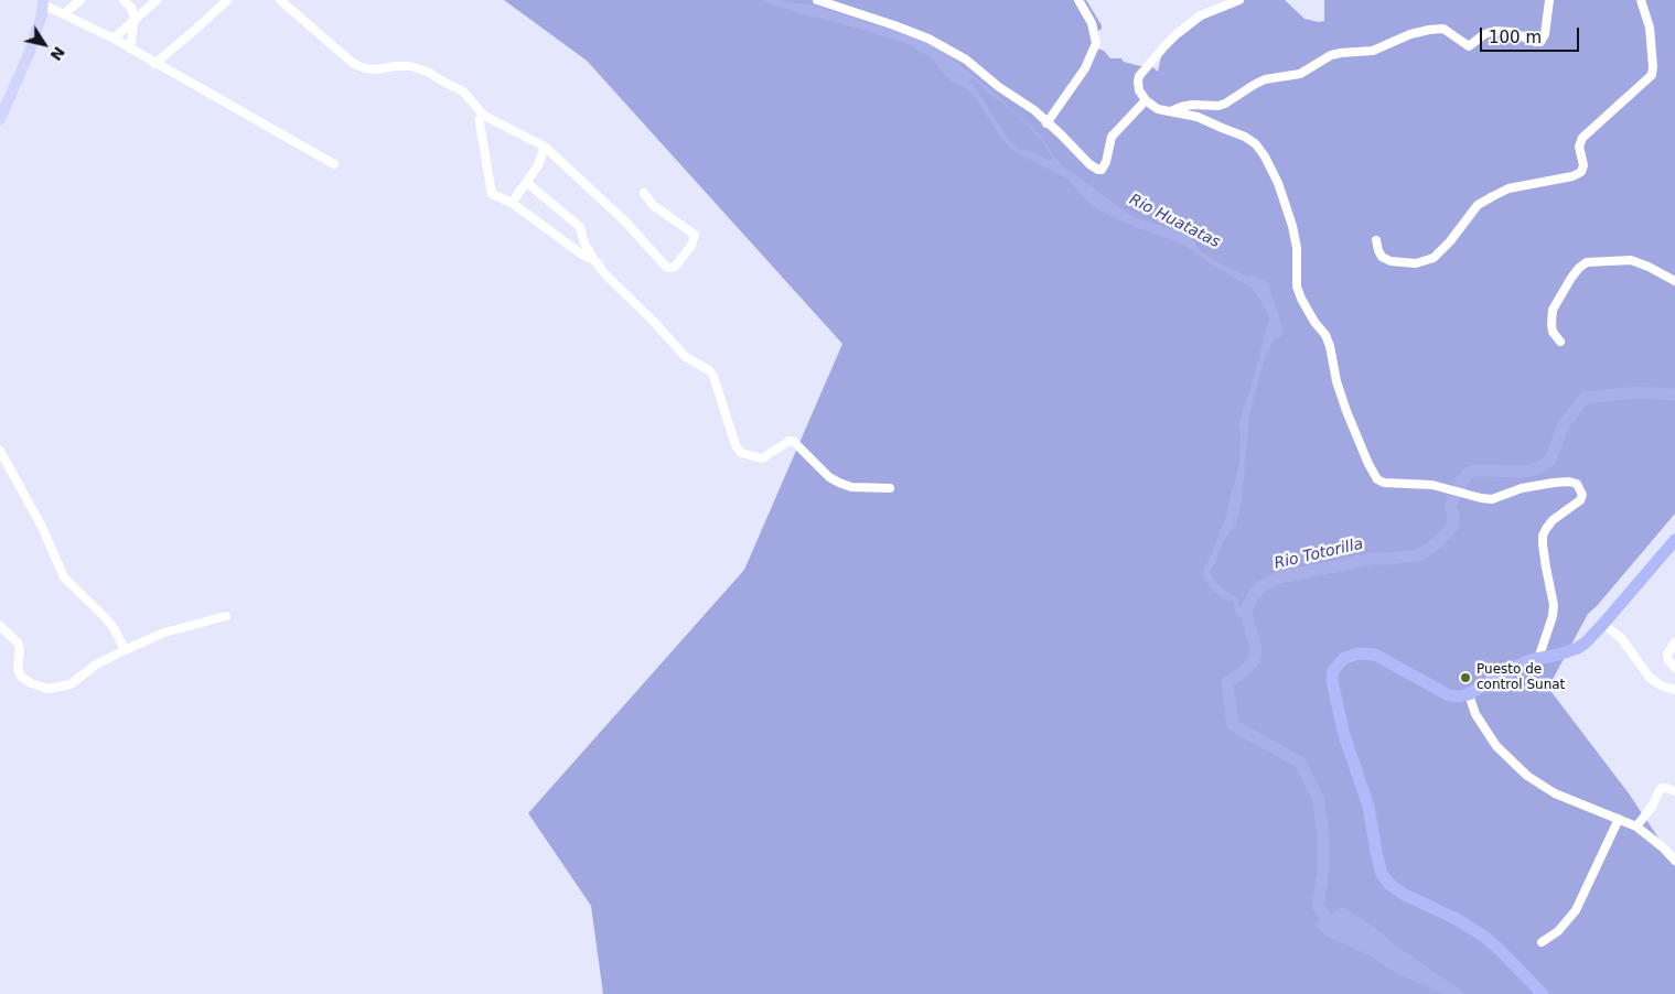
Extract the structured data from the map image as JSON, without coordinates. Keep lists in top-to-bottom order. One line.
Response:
{"water":["Rio Huatatas","Rio Totorilla"],"places":["Puesto de control Sunat"],"scale_bar":"100 m","north":"bottom right"}
